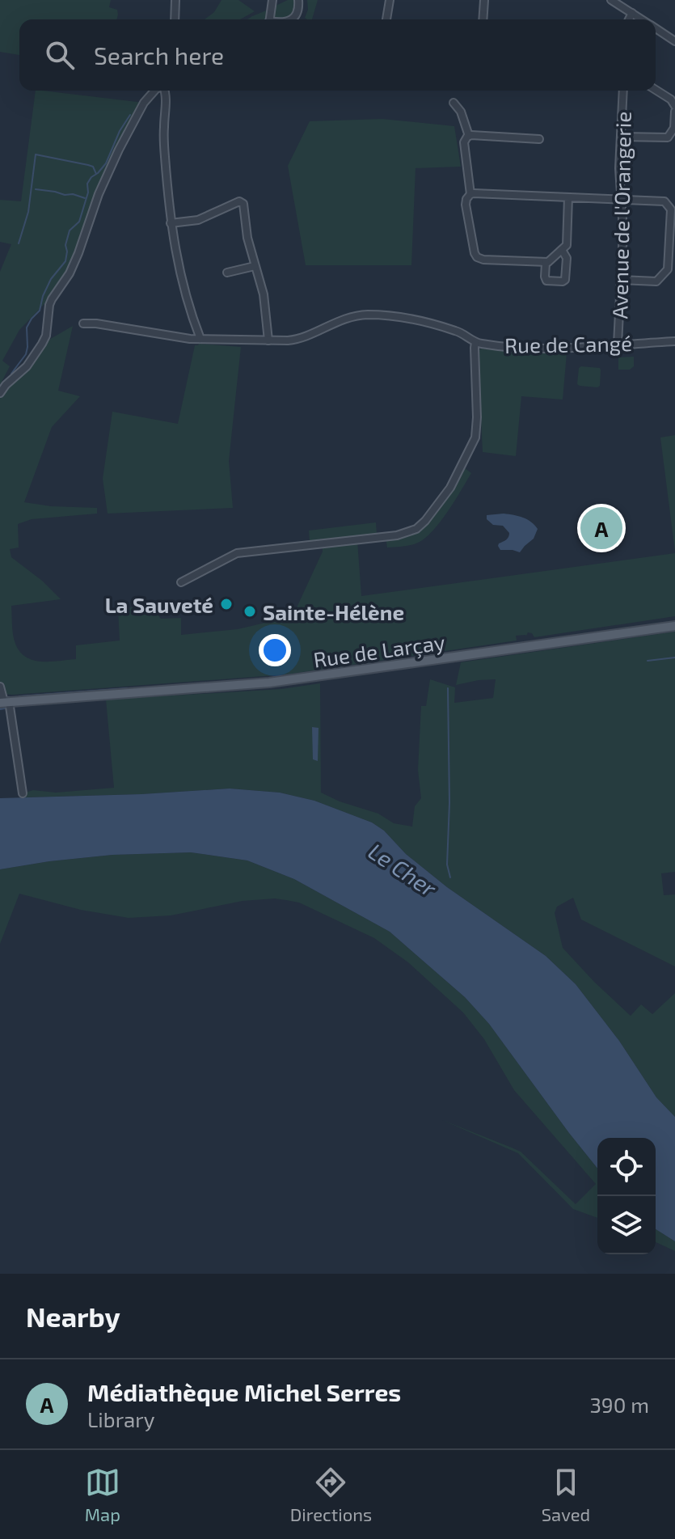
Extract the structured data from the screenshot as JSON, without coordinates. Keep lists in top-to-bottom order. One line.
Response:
{"streets":{"main road":["Rue de Larçay"],"street":["Avenue de l'Orangerie","Rue de Cangé"]},"crossings":[["Avenue de l'Orangerie","Rue de Cangé"]],"water":["Le Cher"],"places":["La Sauveté","Sainte-Hélène"],"page":{"search":"Search here","pins":"A","heading":"Nearby","list":[{"mark":"A","name":"Médiathèque Michel Serres","note":"Library","value":"390 m"}],"nav":["Map","Directions","Saved"]}}
